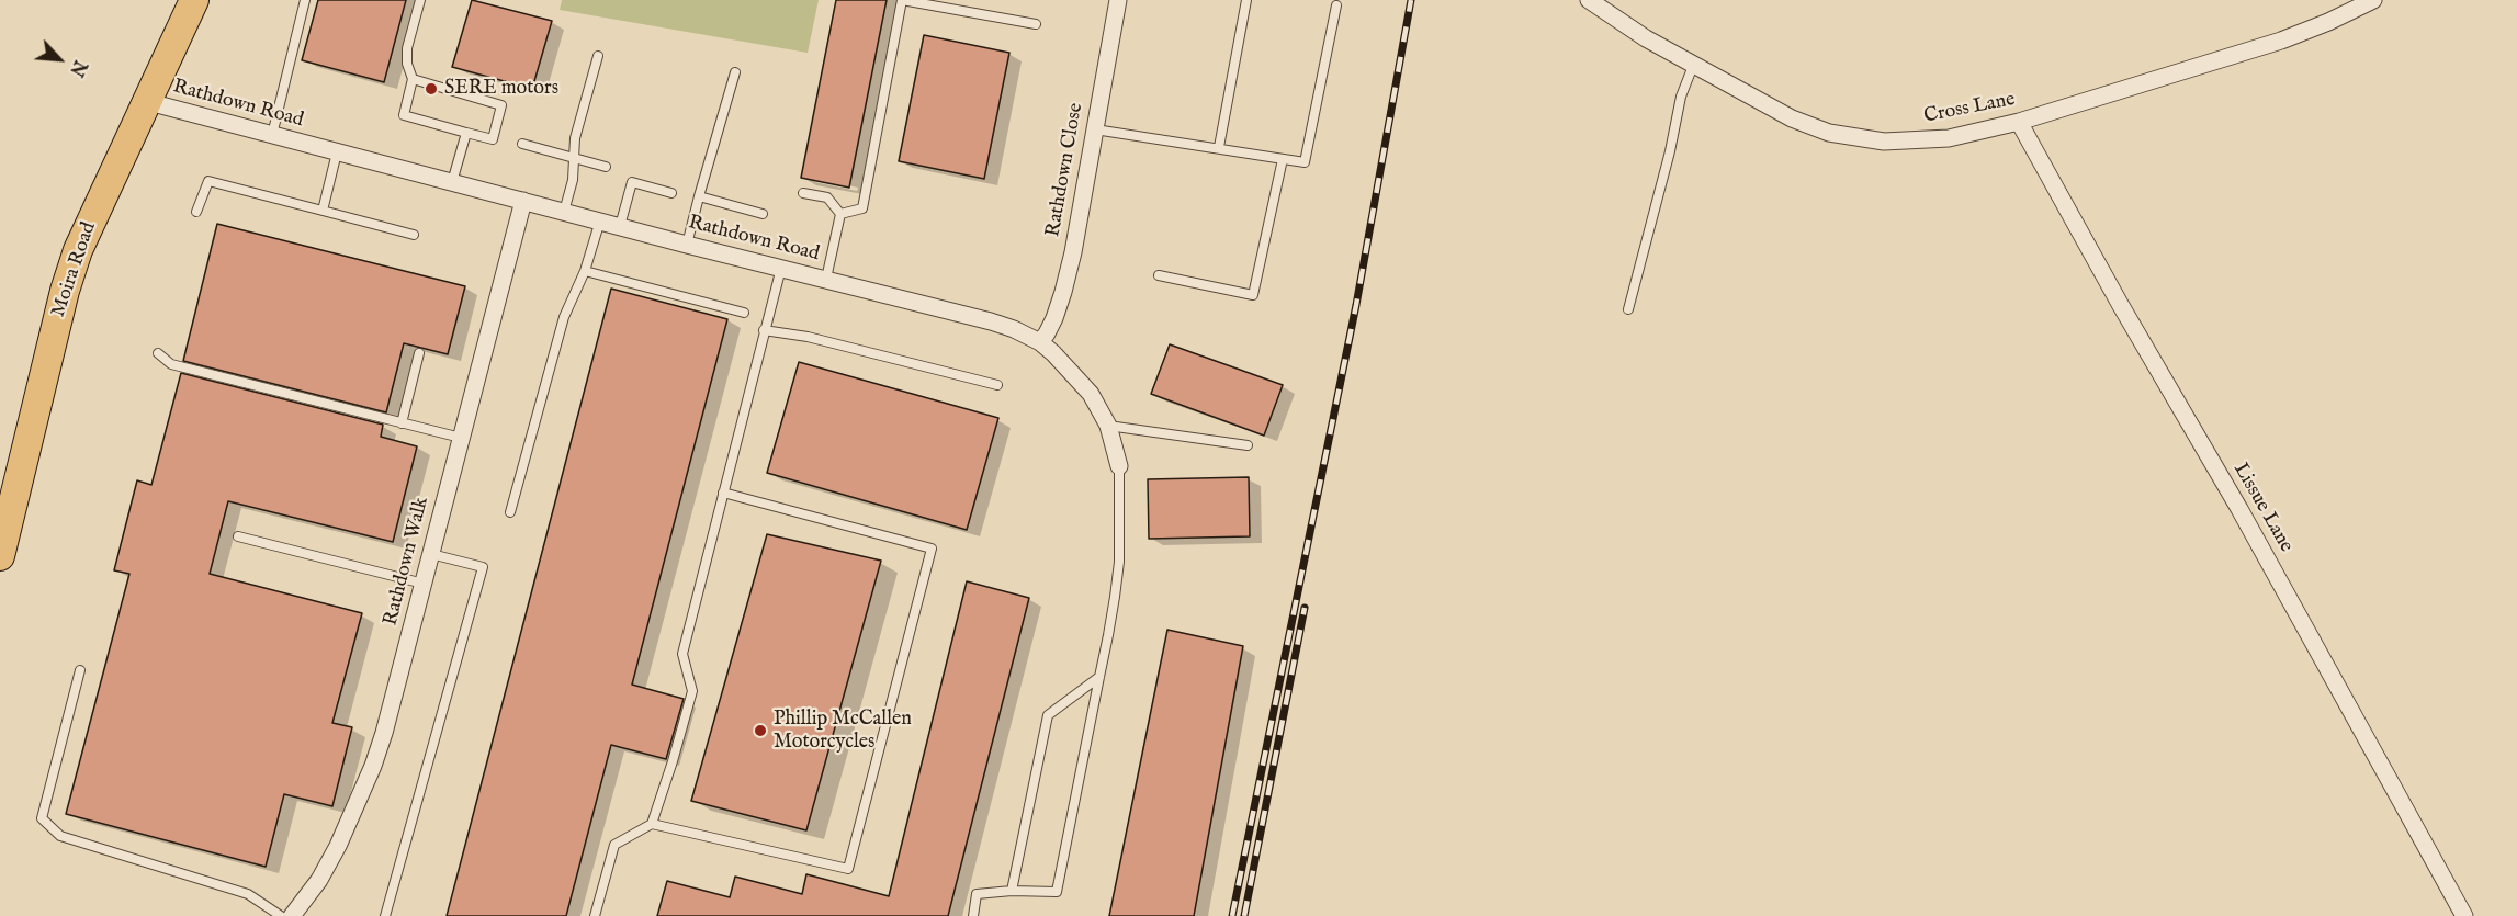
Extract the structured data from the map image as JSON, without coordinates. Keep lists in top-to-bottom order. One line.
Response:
{"streets":{"highway":["Moira Road"],"street":["Rathdown Road","Cross Lane","Rathdown Close","Lissue Lane","Rathdown Walk"]},"crossings":[["Rathdown Road","Rathdown Close"],["Rathdown Road","Moira Road"],["Rathdown Road","Rathdown Walk"],["Cross Lane","Lissue Lane"]],"places":["SERE motors","Phillip McCallen Motorcycles"],"north":"bottom right"}
